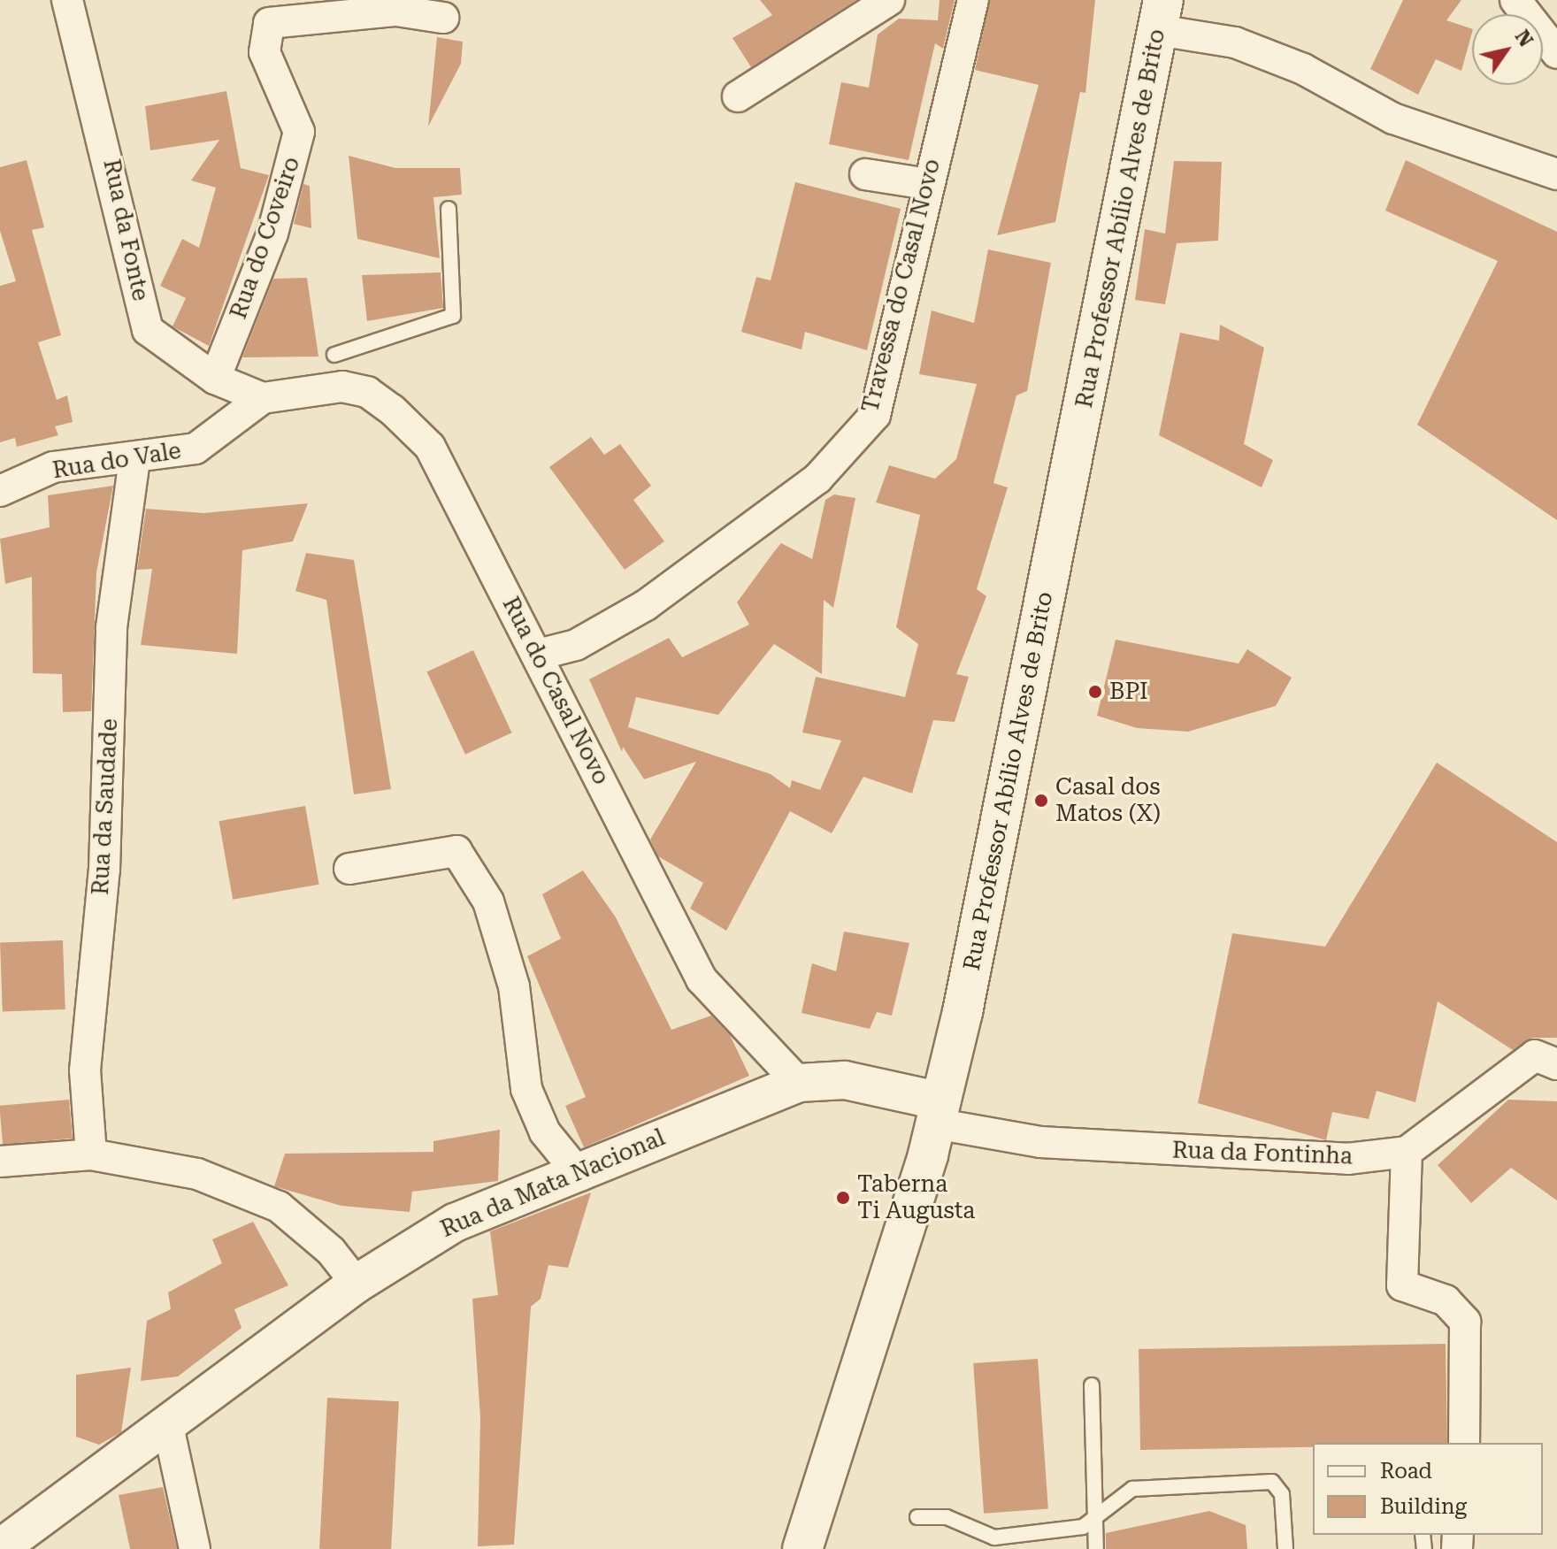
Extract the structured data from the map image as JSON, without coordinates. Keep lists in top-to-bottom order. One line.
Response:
{"streets":{"main road":["Rua Professor Abílio Alves de Brito"],"street":["Rua da Fonte","Rua do Coveiro","Travessa do Casal Novo","Rua do Vale","Rua do Casal Novo","Rua da Saudade","Rua da Fontinha","Rua da Mata Nacional"]},"crossings":[["Rua Professor Abílio Alves de Brito","Rua da Fontinha"],["Rua Professor Abílio Alves de Brito","Rua da Mata Nacional"],["Rua da Fonte","Rua do Coveiro"],["Rua da Fonte","Rua do Vale"],["Rua da Fonte","Rua do Casal Novo"],["Travessa do Casal Novo","Rua do Casal Novo"],["Rua do Vale","Rua do Casal Novo"],["Rua do Vale","Rua da Saudade"],["Rua do Casal Novo","Rua da Mata Nacional"],["Rua da Fontinha","Rua da Mata Nacional"]],"places":["BPI","Casal dos Matos (X)","Taberna Ti Augusta"],"legend":["Road","Building"],"north":"top right"}
